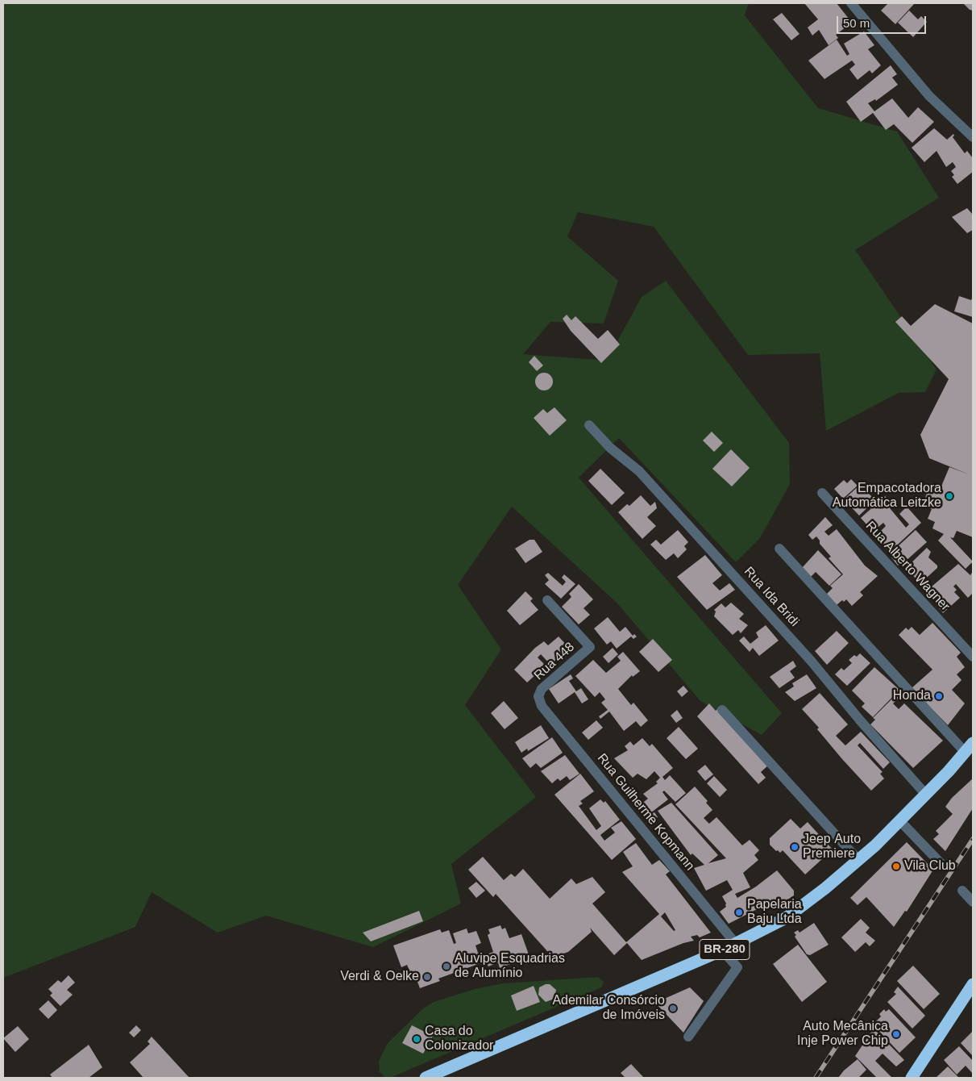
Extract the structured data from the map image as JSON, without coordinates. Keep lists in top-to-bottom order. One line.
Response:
{"streets":{"highway":["BR-280"],"street":["Rua Alberto Wagner","Rua Ida Bridi","Rua 448","Rua Guilherme Kopmann"]},"crossings":[["Rua Ida Bridi","BR-280"],["Rua 448","Rua Guilherme Kopmann"],["Rua Guilherme Kopmann","BR-280"]],"places":["Empacotadora Automática Leitzke","Honda","Jeep Auto Premiere","Vila Club","Papelaria Baju Ltda","Aluvipe Esquadrias de Alumínio","Verdi & Oelke","Ademilar Consórcio de Imóveis","Auto Mecânica Inje Power Chip","Casa do Colonizador"],"scale_bar":"50 m"}
